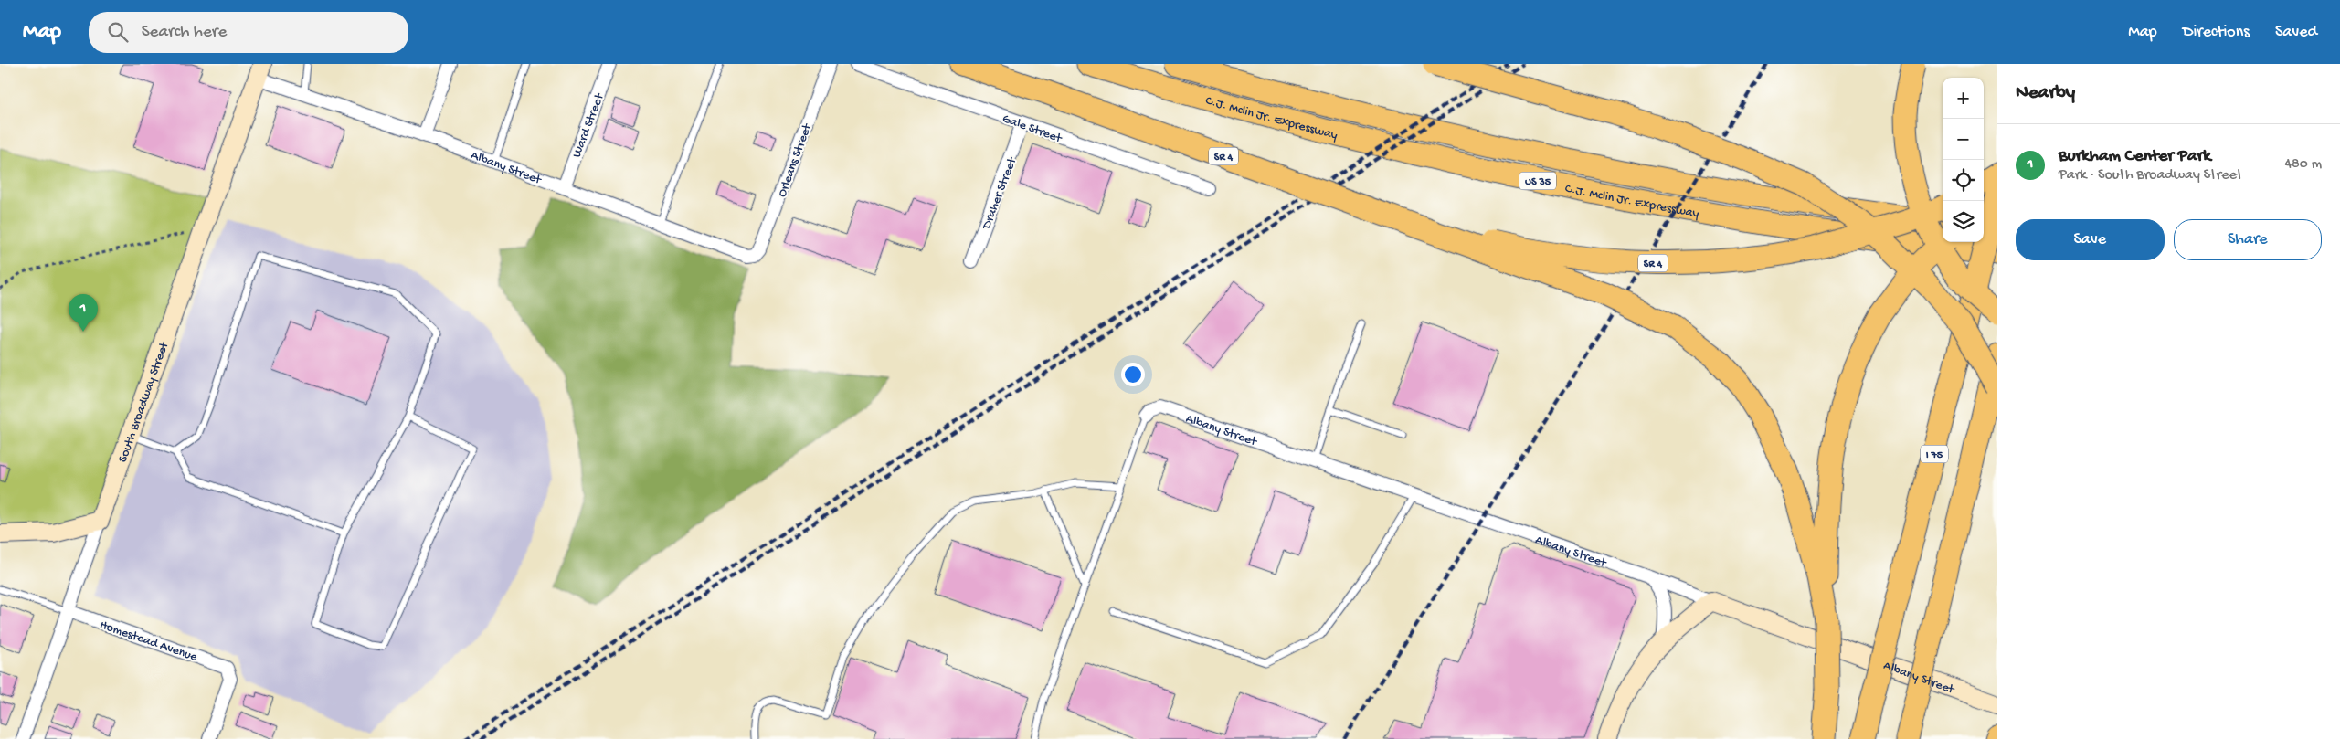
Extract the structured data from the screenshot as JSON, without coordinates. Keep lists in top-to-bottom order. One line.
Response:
{"streets":{"highway":["C.J. Mclin Jr. Expressway","SR 4","US 35","I 75"],"street":["Ward Street","Gale Street","Orleans Street","Albany Street","Draher Street","South Broadway Street","Homestead Avenue"]},"crossings":[["Ward Street","Albany Street"],["Gale Street","Draher Street"],["Orleans Street","Albany Street"],["Albany Street","South Broadway Street"],["South Broadway Street","Homestead Avenue"]],"page":{"header":"Map","search":"Search here","nav":["Map","Directions","Saved"],"heading":"Nearby","map_buttons":["+","−"],"list":[{"mark":"1","name":"Burkham Center Park","note":"Park · South Broadway Street","value":"480 m"}],"buttons":["Save","Share"],"pins":"1"}}
